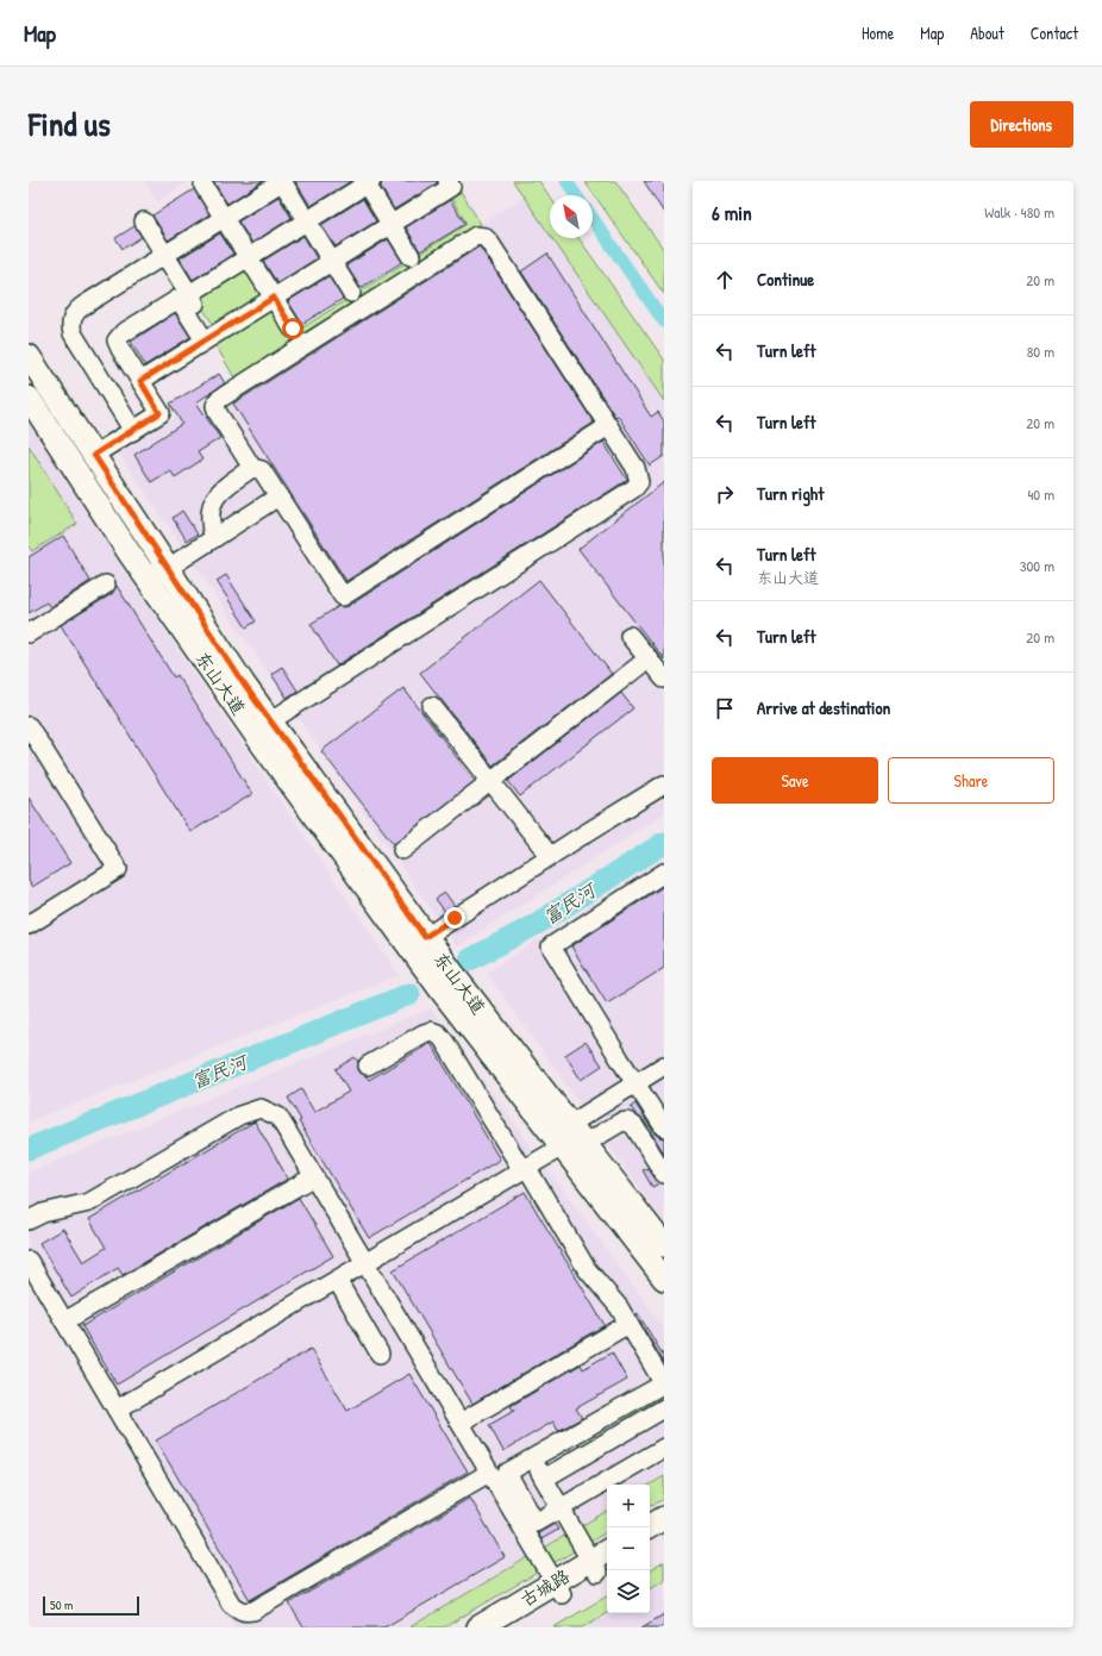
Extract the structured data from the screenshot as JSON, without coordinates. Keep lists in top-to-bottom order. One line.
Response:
{"streets":{"main road":["东山大道","古城路"]},"water":["富民河"],"scale_bar":"50 m","north":"top left","page":{"header":"Map","nav":["Home","Map","About","Contact"],"title":"Find us","buttons":["Directions",["Save","Share"]],"heading":["6 min","Walk · 480 m"],"list":[["Continue","20 m"],["Turn left","80 m"],["Turn left","20 m"],["Turn right","40 m"],["Turn left","东山大道","300 m"],["Turn left","20 m"],"Arrive at destination"],"map_buttons":["+","−"],"scale":"50 m"}}
